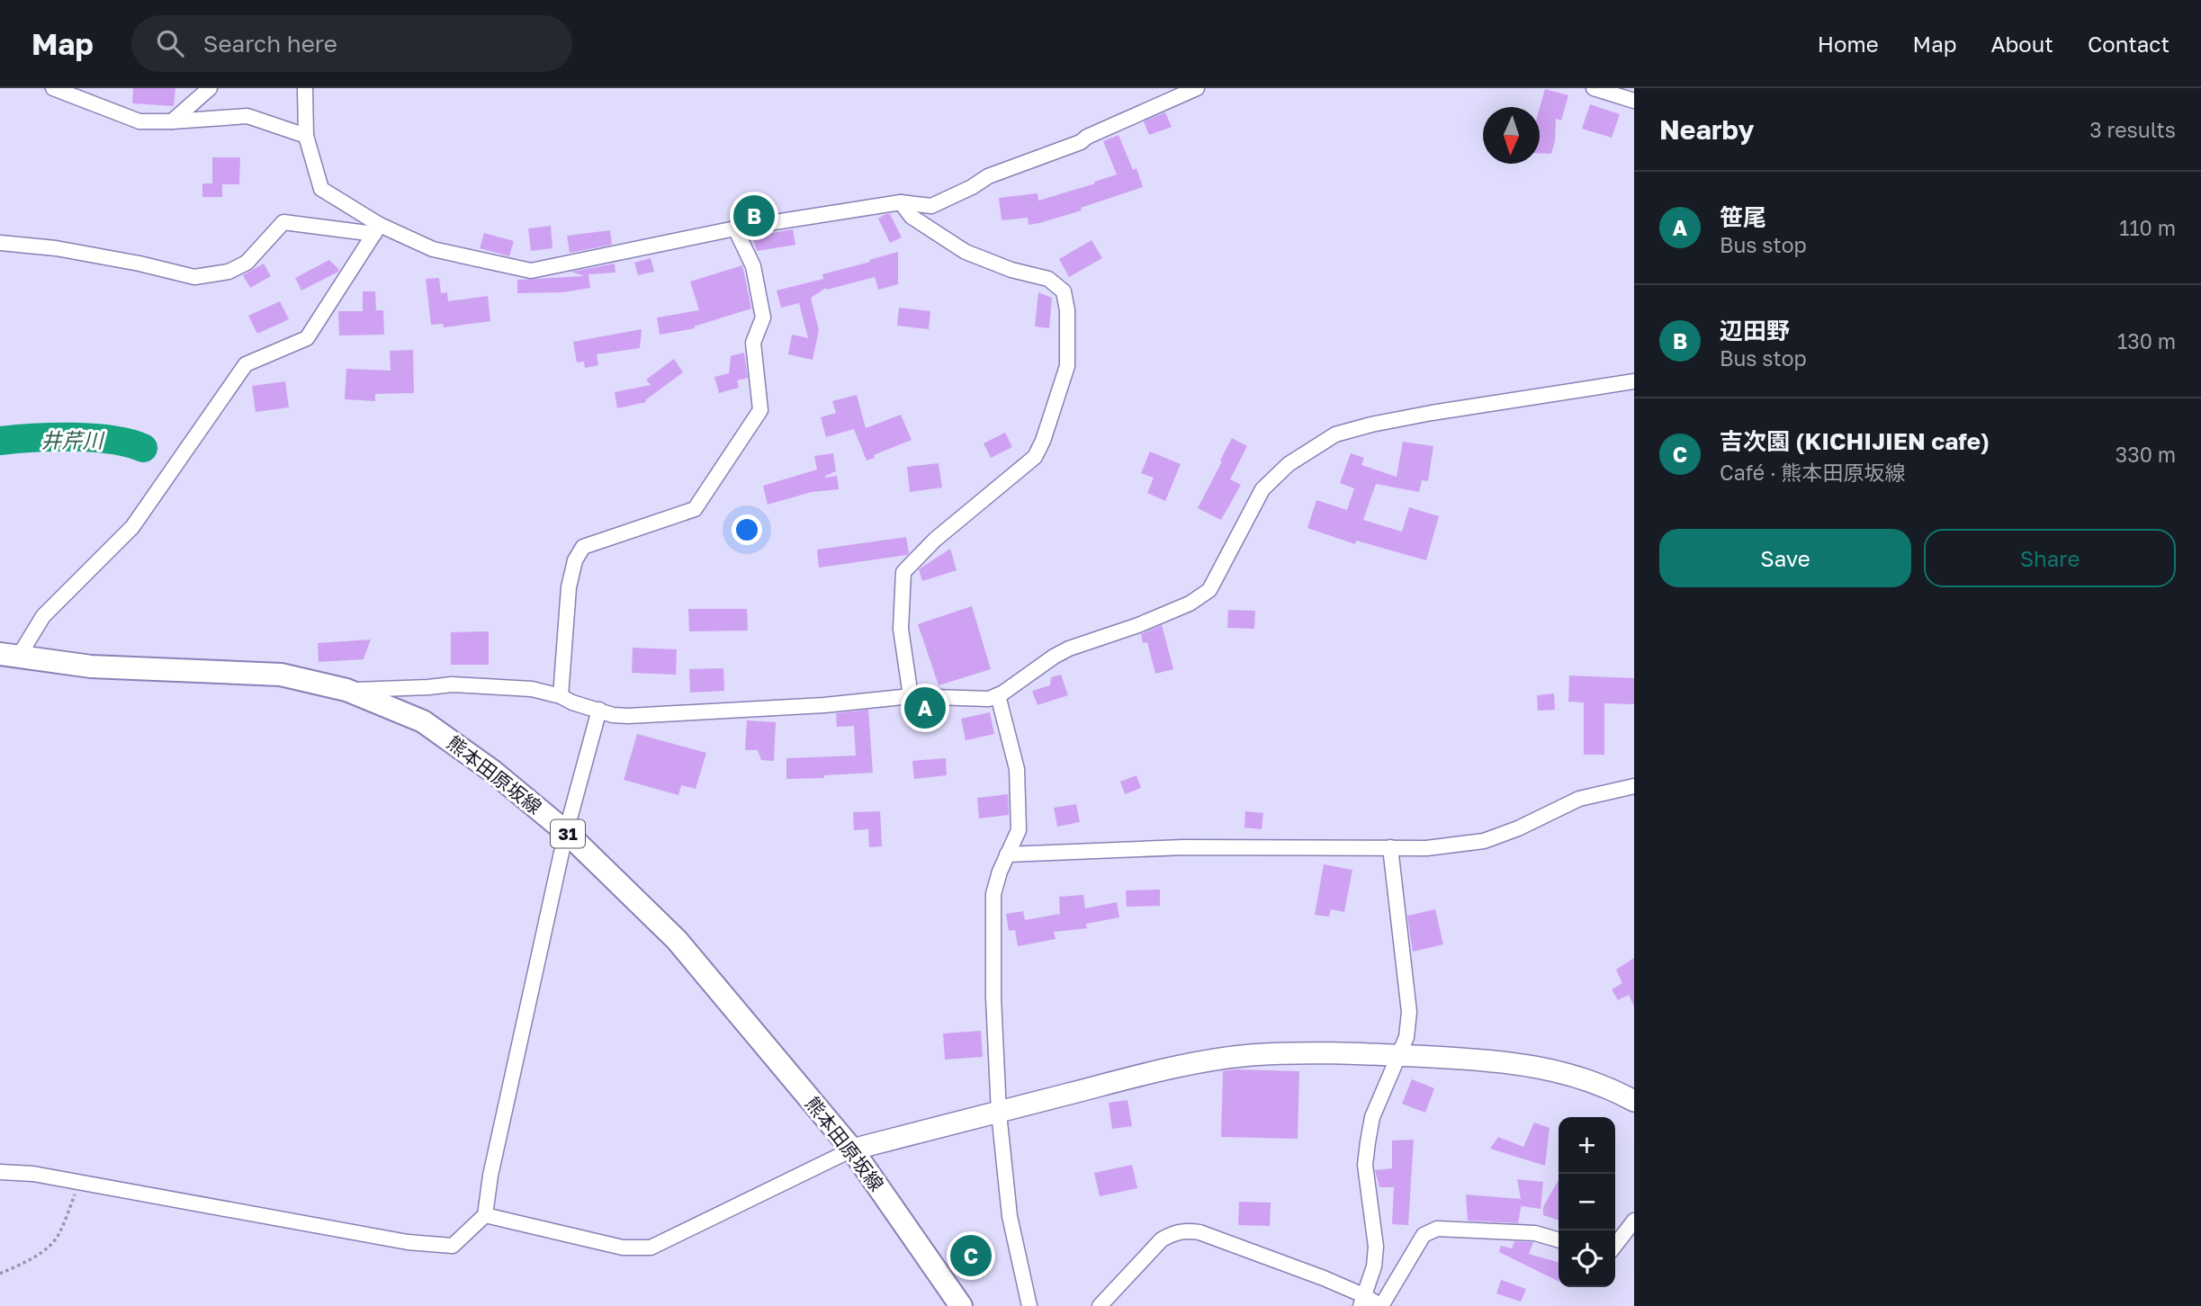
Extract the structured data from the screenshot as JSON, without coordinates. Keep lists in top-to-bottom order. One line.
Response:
{"streets":{"main road":["熊本田原坂線","31"]},"water":["井芹川"],"north":"bottom","page":{"header":"Map","search":"Search here","nav":["Home","Map","About","Contact"],"heading":["Nearby","3 results"],"list":[{"mark":"A","name":"笹尾","note":"Bus stop","value":"110 m"},{"mark":"B","name":"辺田野","note":"Bus stop","value":"130 m"},{"mark":"C","name":"吉次園 (KICHIJIEN cafe)","note":"Café · 熊本田原坂線","value":"330 m"}],"pins":["B","A","C"],"buttons":["Save","Share"],"map_buttons":["+","−"]}}
